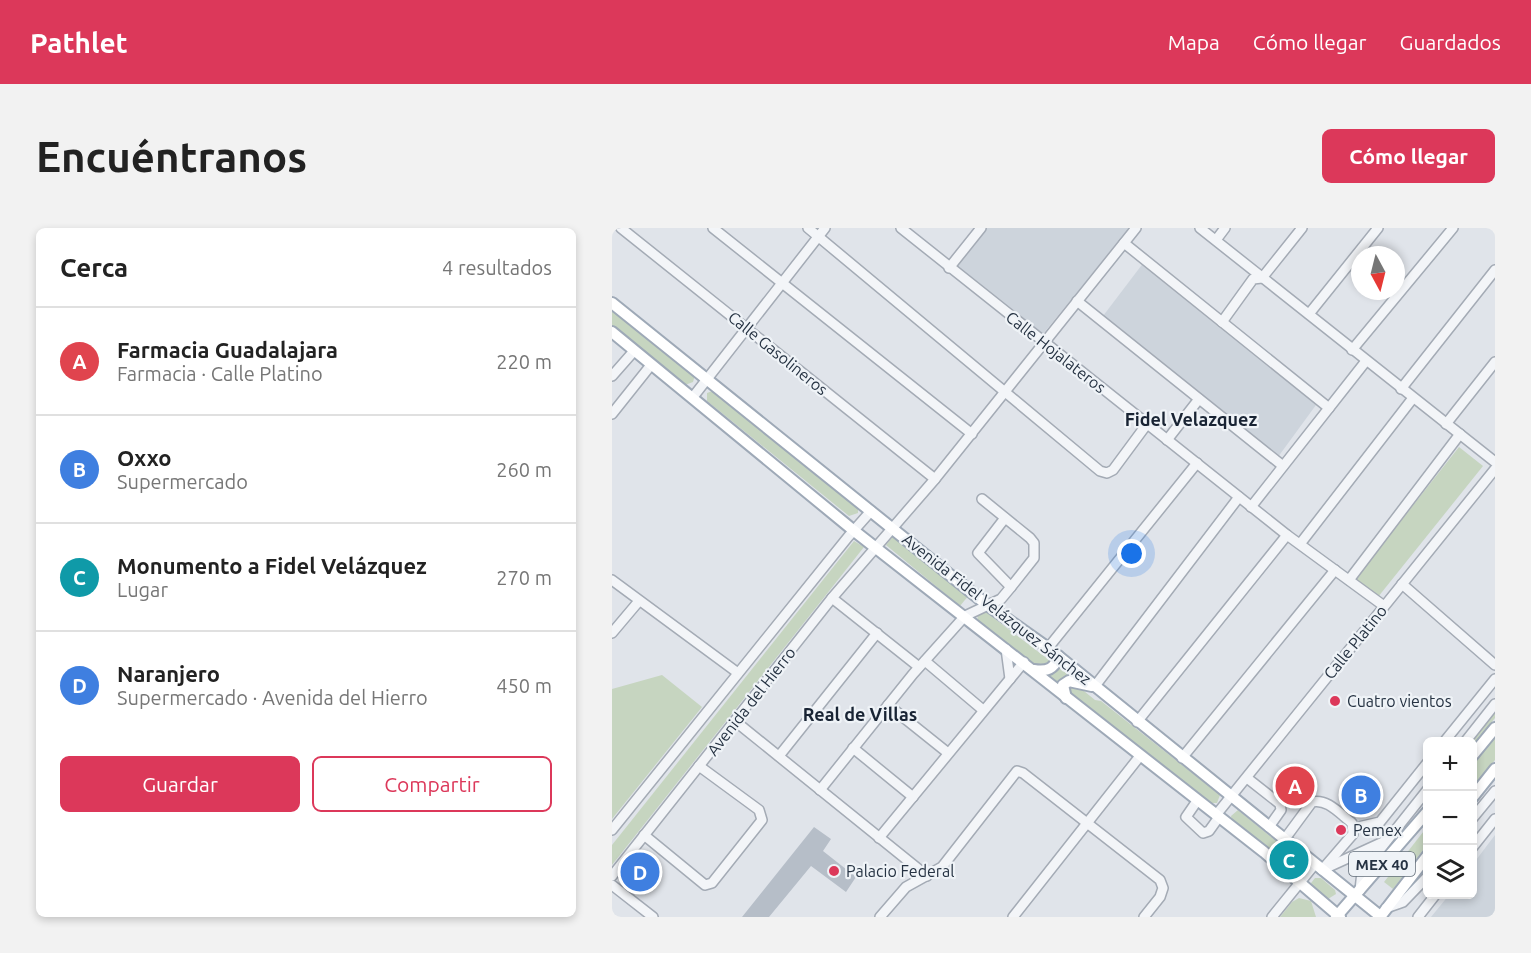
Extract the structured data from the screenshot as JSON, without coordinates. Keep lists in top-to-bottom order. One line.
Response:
{"streets":{"main road":["Avenida Fidel Velázquez Sánchez","MEX 40"],"street":["Calle Hojalateros","Calle Gasolineros","Calle Platino","Avenida del Hierro"]},"crossings":[["Calle Hojalateros","Calle Platino"],["Calle Hojalateros","Avenida del Hierro"],["Calle Gasolineros","Avenida del Hierro"],["Avenida Fidel Velázquez Sánchez","Calle Platino"],["Avenida Fidel Velázquez Sánchez","Avenida del Hierro"],["Avenida Fidel Velázquez Sánchez","MEX 40"]],"districts":["Fidel Velazquez","Real de Villas"],"places":["Cuatro vientos","Pemex","Palacio Federal"],"north":"bottom","page":{"header":"Pathlet","nav":["Mapa","Cómo llegar","Guardados"],"buttons":["Cómo llegar",["Guardar","Compartir"]],"title":"Encuéntranos","heading":["Cerca","4 resultados"],"list":[{"mark":"A","name":"Farmacia Guadalajara","note":"Farmacia · Calle Platino","value":"220 m"},{"mark":"B","name":"Oxxo","note":"Supermercado","value":"260 m"},{"mark":"C","name":"Monumento a Fidel Velázquez","note":"Lugar","value":"270 m"},{"mark":"D","name":"Naranjero","note":"Supermercado · Avenida del Hierro","value":"450 m"}],"map_buttons":["+","−"],"pins":["A","B","C","D"]}}
